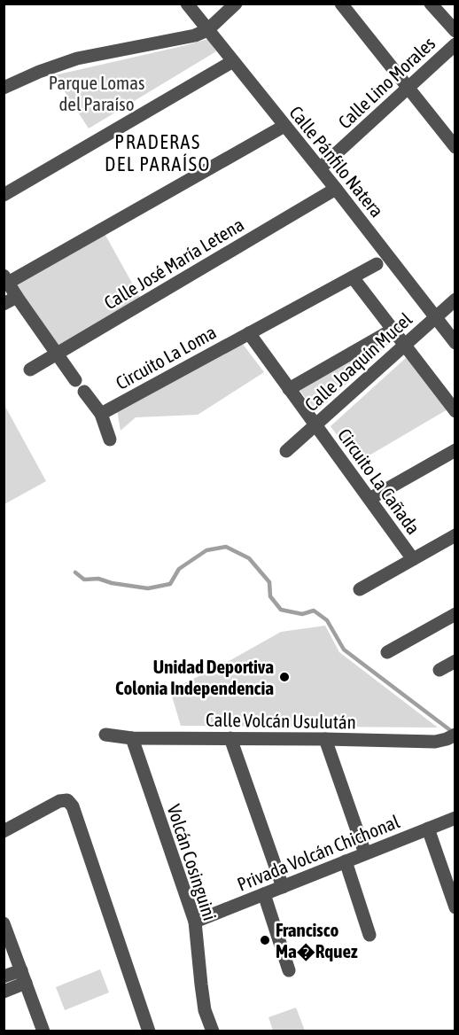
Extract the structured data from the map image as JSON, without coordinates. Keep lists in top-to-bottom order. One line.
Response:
{"streets":{"street":["Calle Lino Morales","Calle Pánfilo Natera","Calle José María Letena","Circuito La Loma","Calle Joaquín Mucel","Circuito La Cañada","Calle Volcán Usulután","Privada Volcán Chichonal","Volcán Cosinguini"]},"crossings":[["Calle Lino Morales","Calle Pánfilo Natera"],["Calle Pánfilo Natera","Calle José María Letena"],["Calle Pánfilo Natera","Calle Joaquín Mucel"],["Calle Joaquín Mucel","Circuito La Cañada"],["Calle Volcán Usulután","Volcán Cosinguini"],["Privada Volcán Chichonal","Volcán Cosinguini"]],"districts":["PRADERAS DEL PARAÍSO"],"parks":["Parque Lomas del Paraíso"],"places":["Unidad Deportiva Colonia Independencia","Francisco Ma�Rquez"]}
